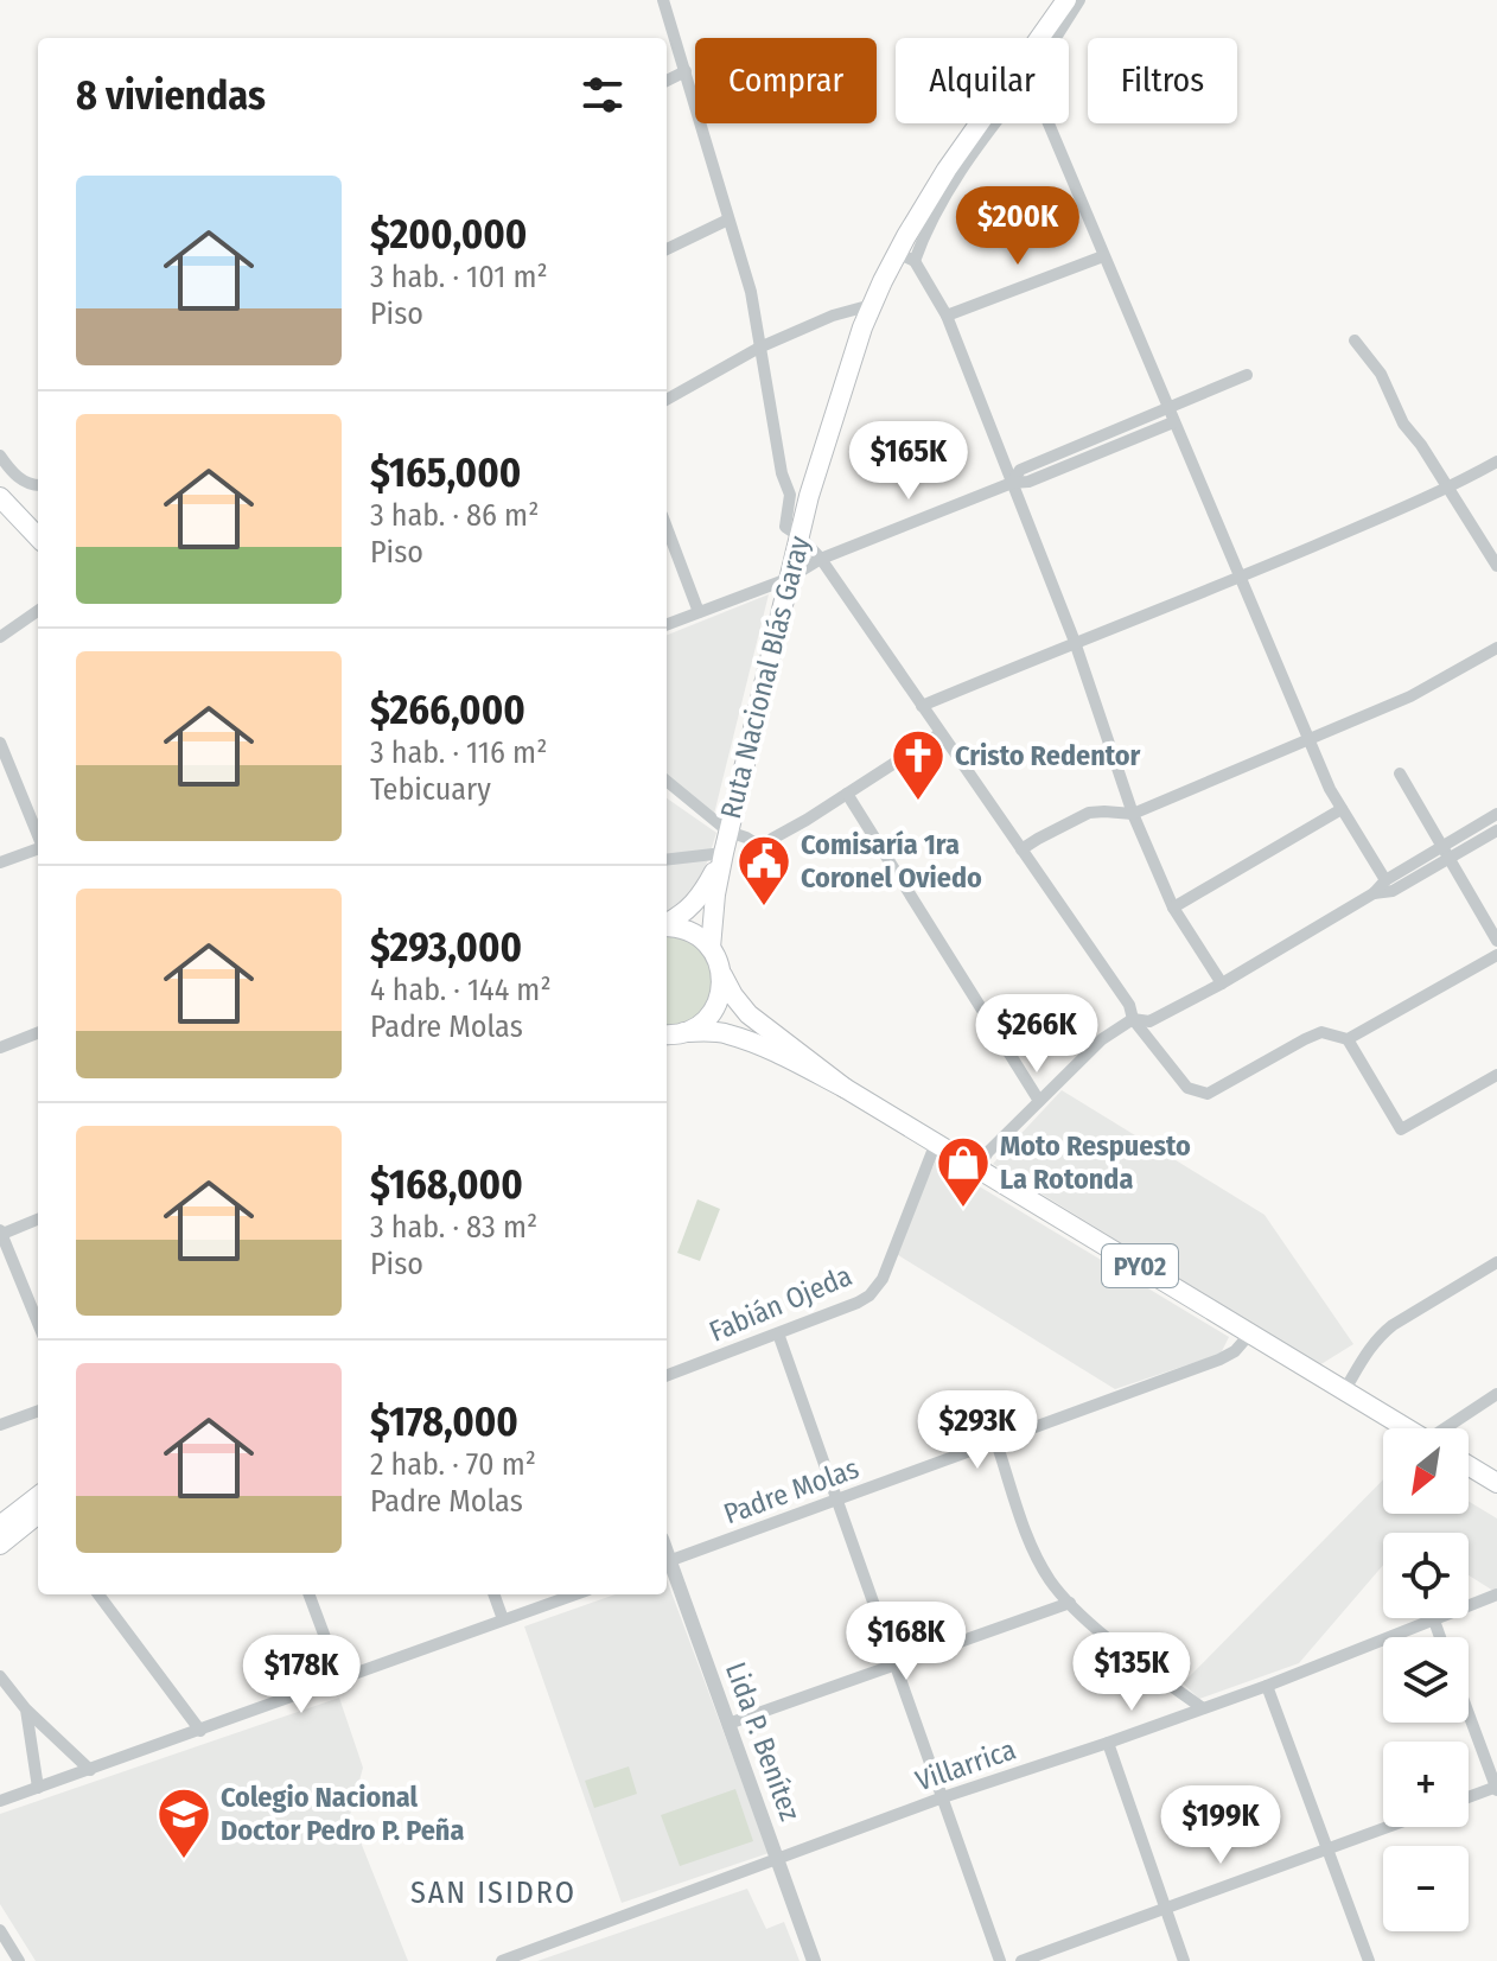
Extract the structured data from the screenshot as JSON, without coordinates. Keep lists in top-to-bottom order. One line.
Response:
{"streets":{"main road":["Ruta Nacional Blás Garay","PY02"],"street":["Fabián Ojeda","Padre Molas","Lida P. Benítez","Villarrica"]},"crossings":[["Ruta Nacional Blás Garay","PY02"],["PY02","Fabián Ojeda"],["PY02","Padre Molas"],["Lida P. Benítez","Villarrica"]],"districts":["SAN ISIDRO"],"places":{"church":["Cristo Redentor"],"public building":["Comisaría 1ra Coronel Oviedo"],"shop":["Moto Respuesto La Rotonda"],"school or university":["Colegio Nacional Doctor Pedro P. Peña"]},"north":"bottom left","page":{"chip":["Comprar","Alquilar","Filtros"],"heading":"8 viviendas","list":[{"name":"$200,000","note":"3 hab. · 101 m² · Piso"},{"name":"$165,000","note":"3 hab. · 86 m² · Piso"},{"name":"$266,000","note":"3 hab. · 116 m² · Tebicuary"},{"name":"$293,000","note":"4 hab. · 144 m² · Padre Molas"},{"name":"$168,000","note":"3 hab. · 83 m² · Piso"},{"name":"$178,000","note":"2 hab. · 70 m² · Padre Molas"}],"price":["$200K","$165K","$266K","$293K","$168K","$135K","$178K","$199K"],"map_buttons":["+","−"]}}
